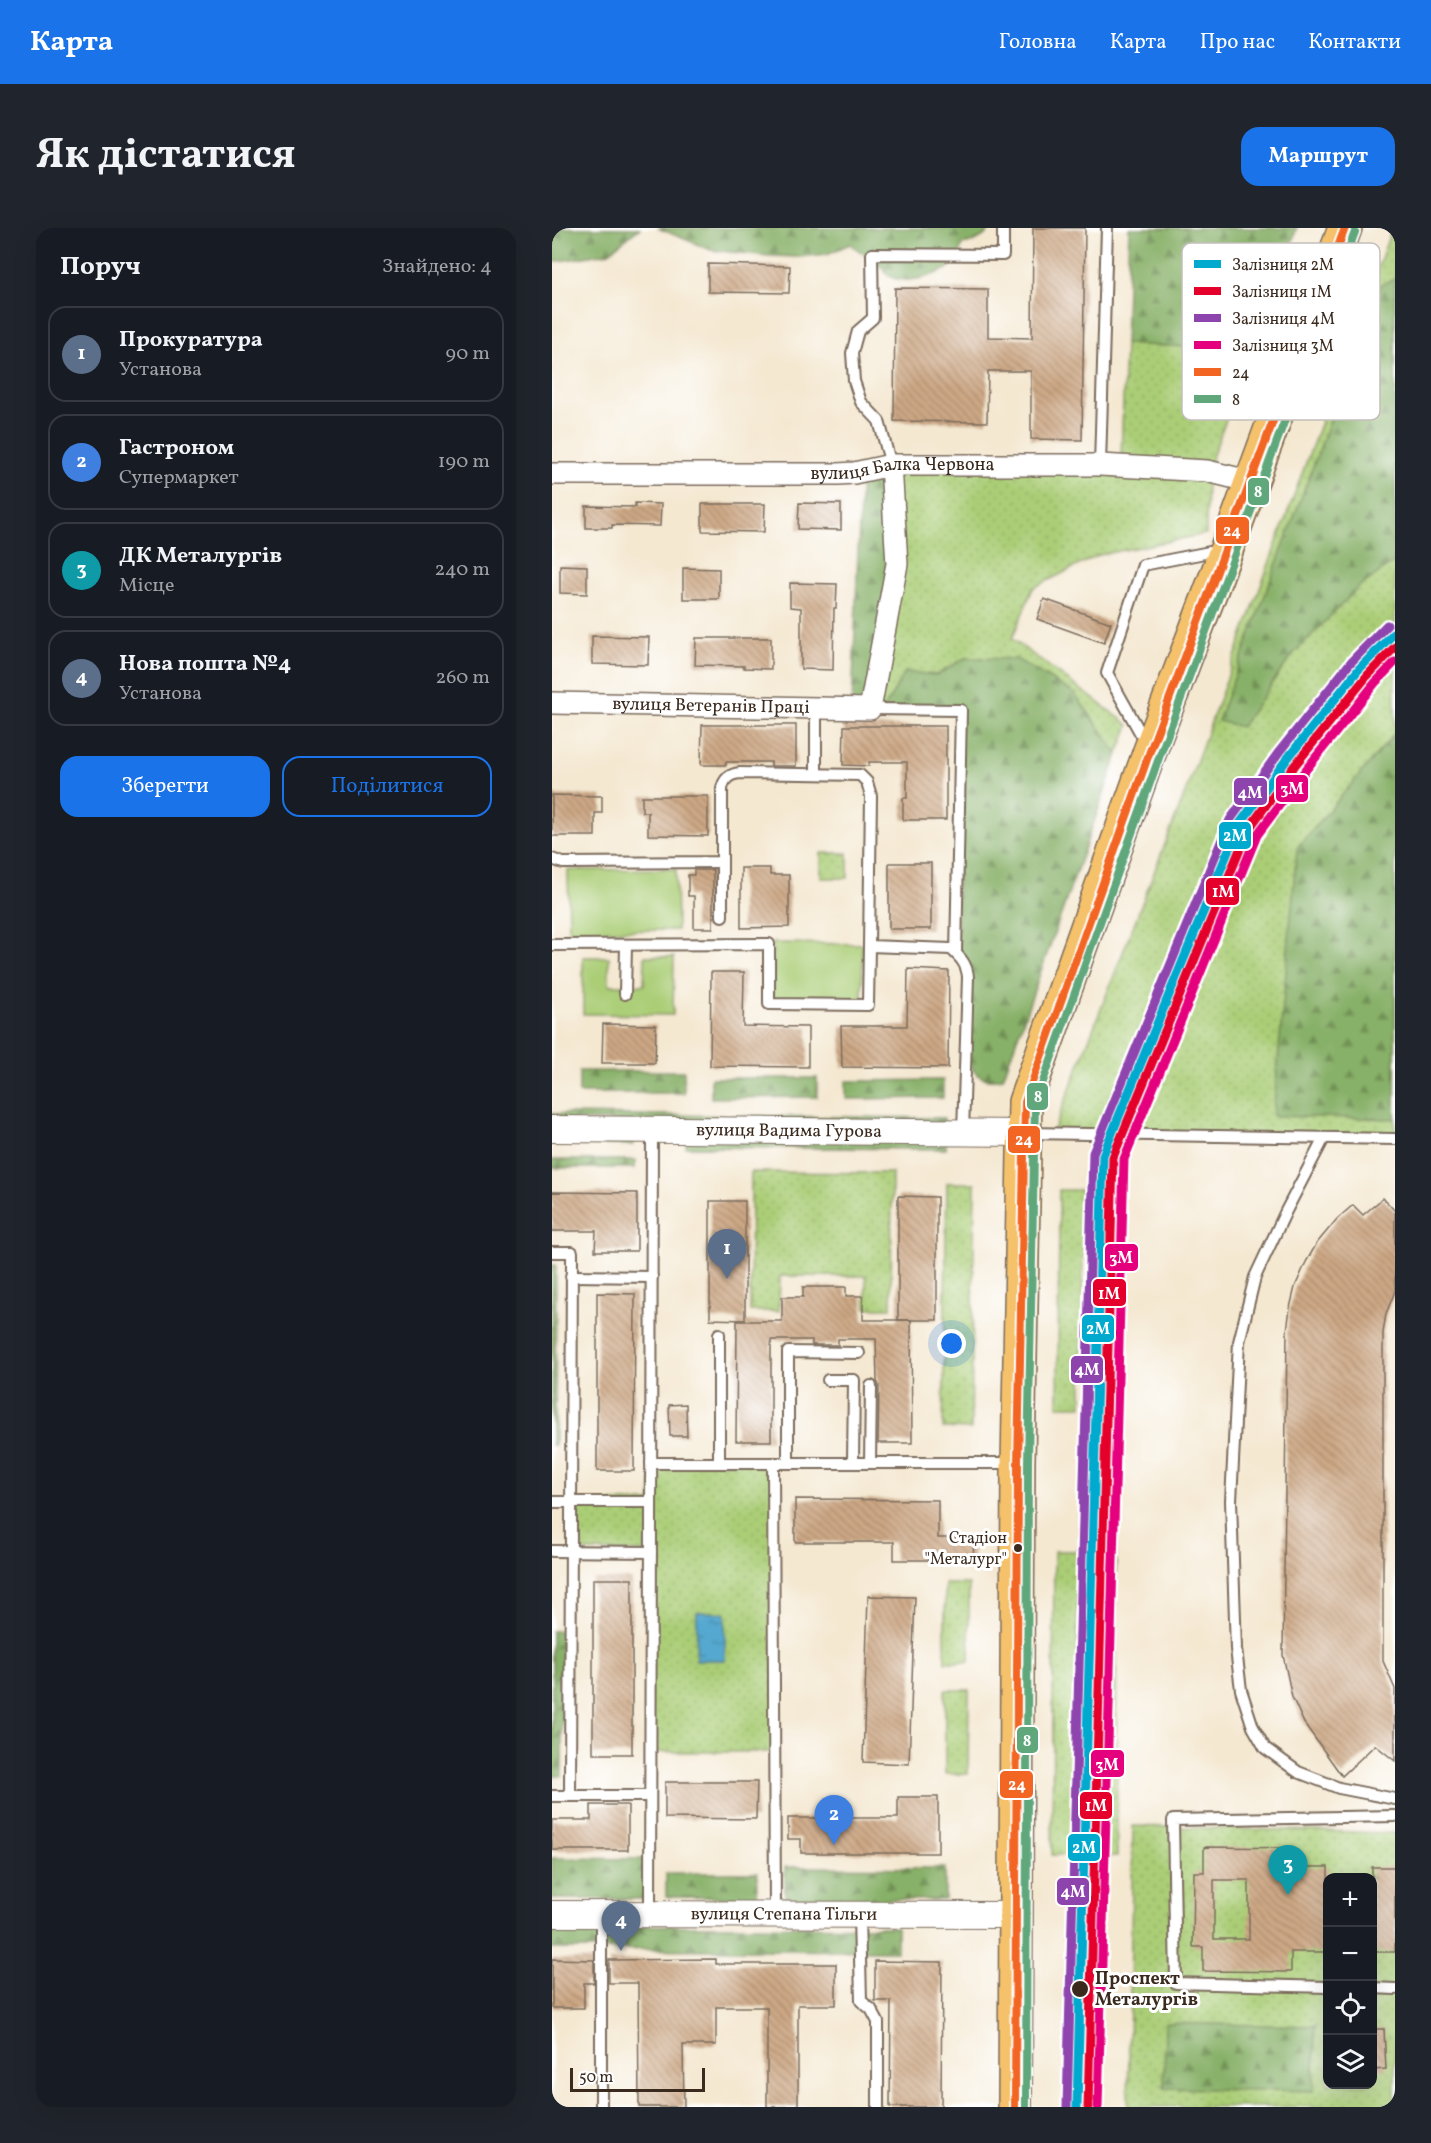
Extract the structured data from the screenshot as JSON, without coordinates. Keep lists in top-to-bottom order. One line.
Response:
{"streets":{"street":["вулиця Балка Червона","вулиця Ветеранів Праці","вулиця Вадима Гурова","вулиця Степана Тільги"]},"places":["Стадіон \"Металург\"","Проспект Металургів"],"lines":["transit line 24","transit line 8","rail line 4М","rail line 2М","rail line 1М","rail line 3М"],"legend":["Залізниця 2М","Залізниця 1М","Залізниця 4М","Залізниця 3М","24","8"],"scale_bar":"50 m","page":{"header":"Карта","nav":["Головна","Карта","Про нас","Контакти"],"title":"Як дістатися","buttons":["Маршрут",["Зберегти","Поділитися"]],"heading":["Поруч","Знайдено: 4"],"list":[{"mark":"1","name":"Прокуратура","note":"Установа","value":"90 m"},{"mark":"2","name":"Гастроном","note":"Супермаркет","value":"190 m"},{"mark":"3","name":"ДК Металургів","note":"Місце","value":"240 m"},{"mark":"4","name":"Нова пошта №4","note":"Установа","value":"260 m"}],"pins":["1","2","3","4"],"map_buttons":["+","−"],"scale":"50 m"}}
